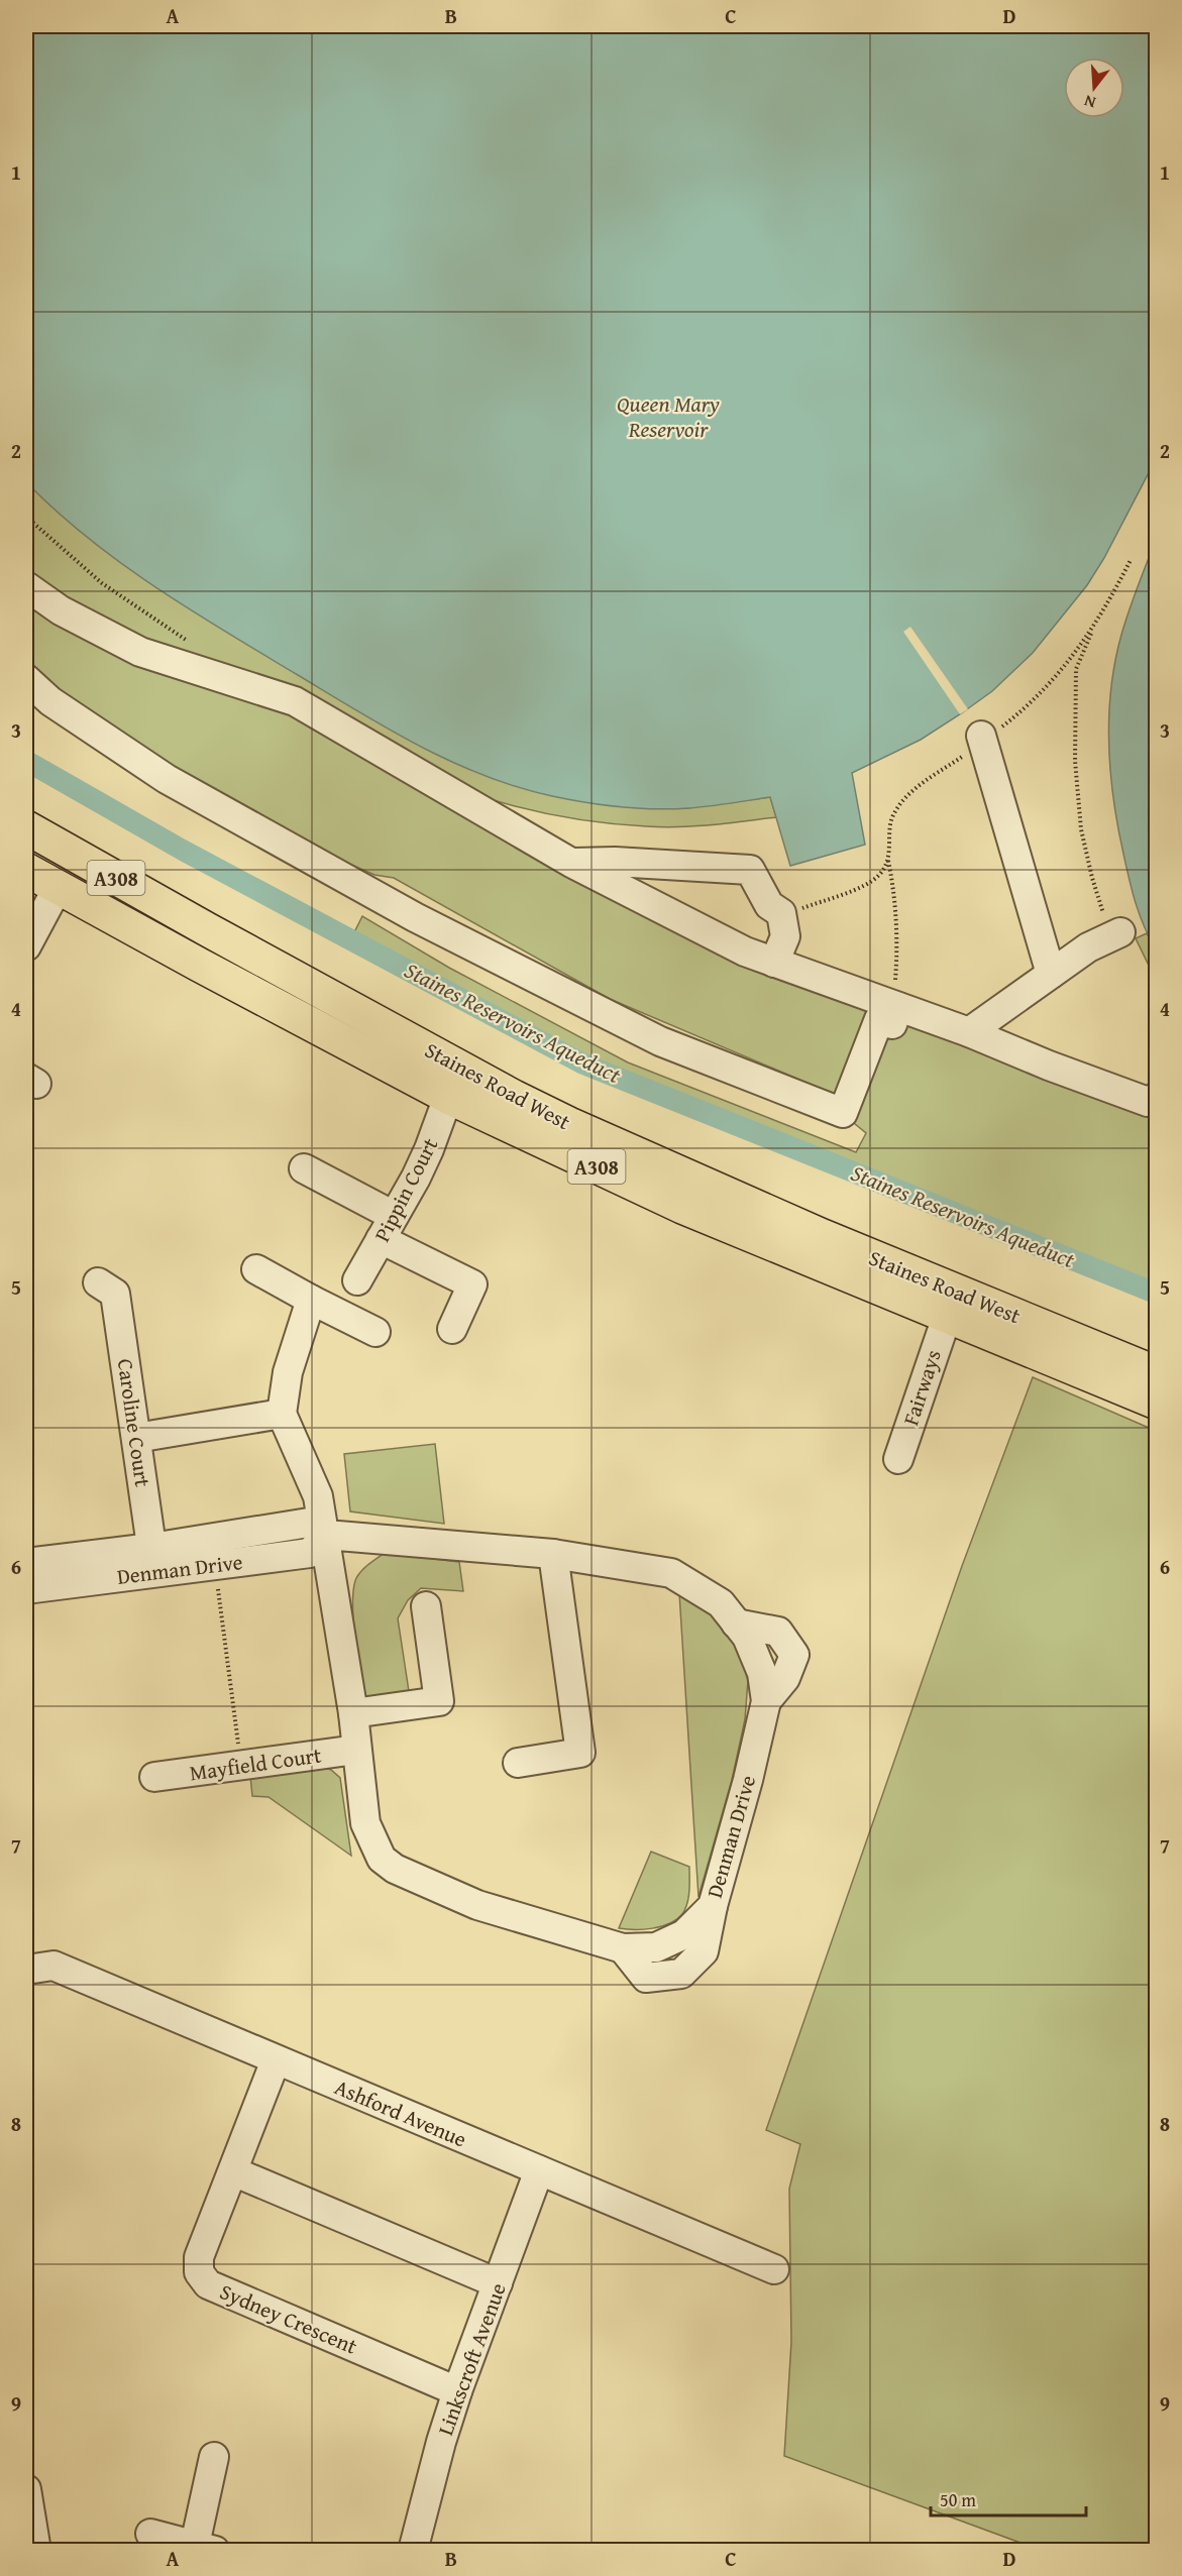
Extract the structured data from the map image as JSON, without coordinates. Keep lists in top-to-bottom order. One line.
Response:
{"streets":{"highway":["A308","Staines Road West"],"street":["Pippin Court","Fairways","Caroline Court","Denman Drive","Mayfield Court","Ashford Avenue","Sydney Crescent","Linkscroft Avenue"]},"crossings":[["Staines Road West","Pippin Court"],["Staines Road West","Fairways"],["Caroline Court","Denman Drive"],["Denman Drive","Mayfield Court"],["Ashford Avenue","Sydney Crescent"],["Ashford Avenue","Linkscroft Avenue"],["Sydney Crescent","Linkscroft Avenue"]],"water":["Queen Mary Reservoir","Staines Reservoirs Aqueduct"],"scale_bar":"50 m","north":"bottom","grid":{"columns":["A","B","C","D"],"rows":["1","2","3","4","5","6","7","8","9"]}}
